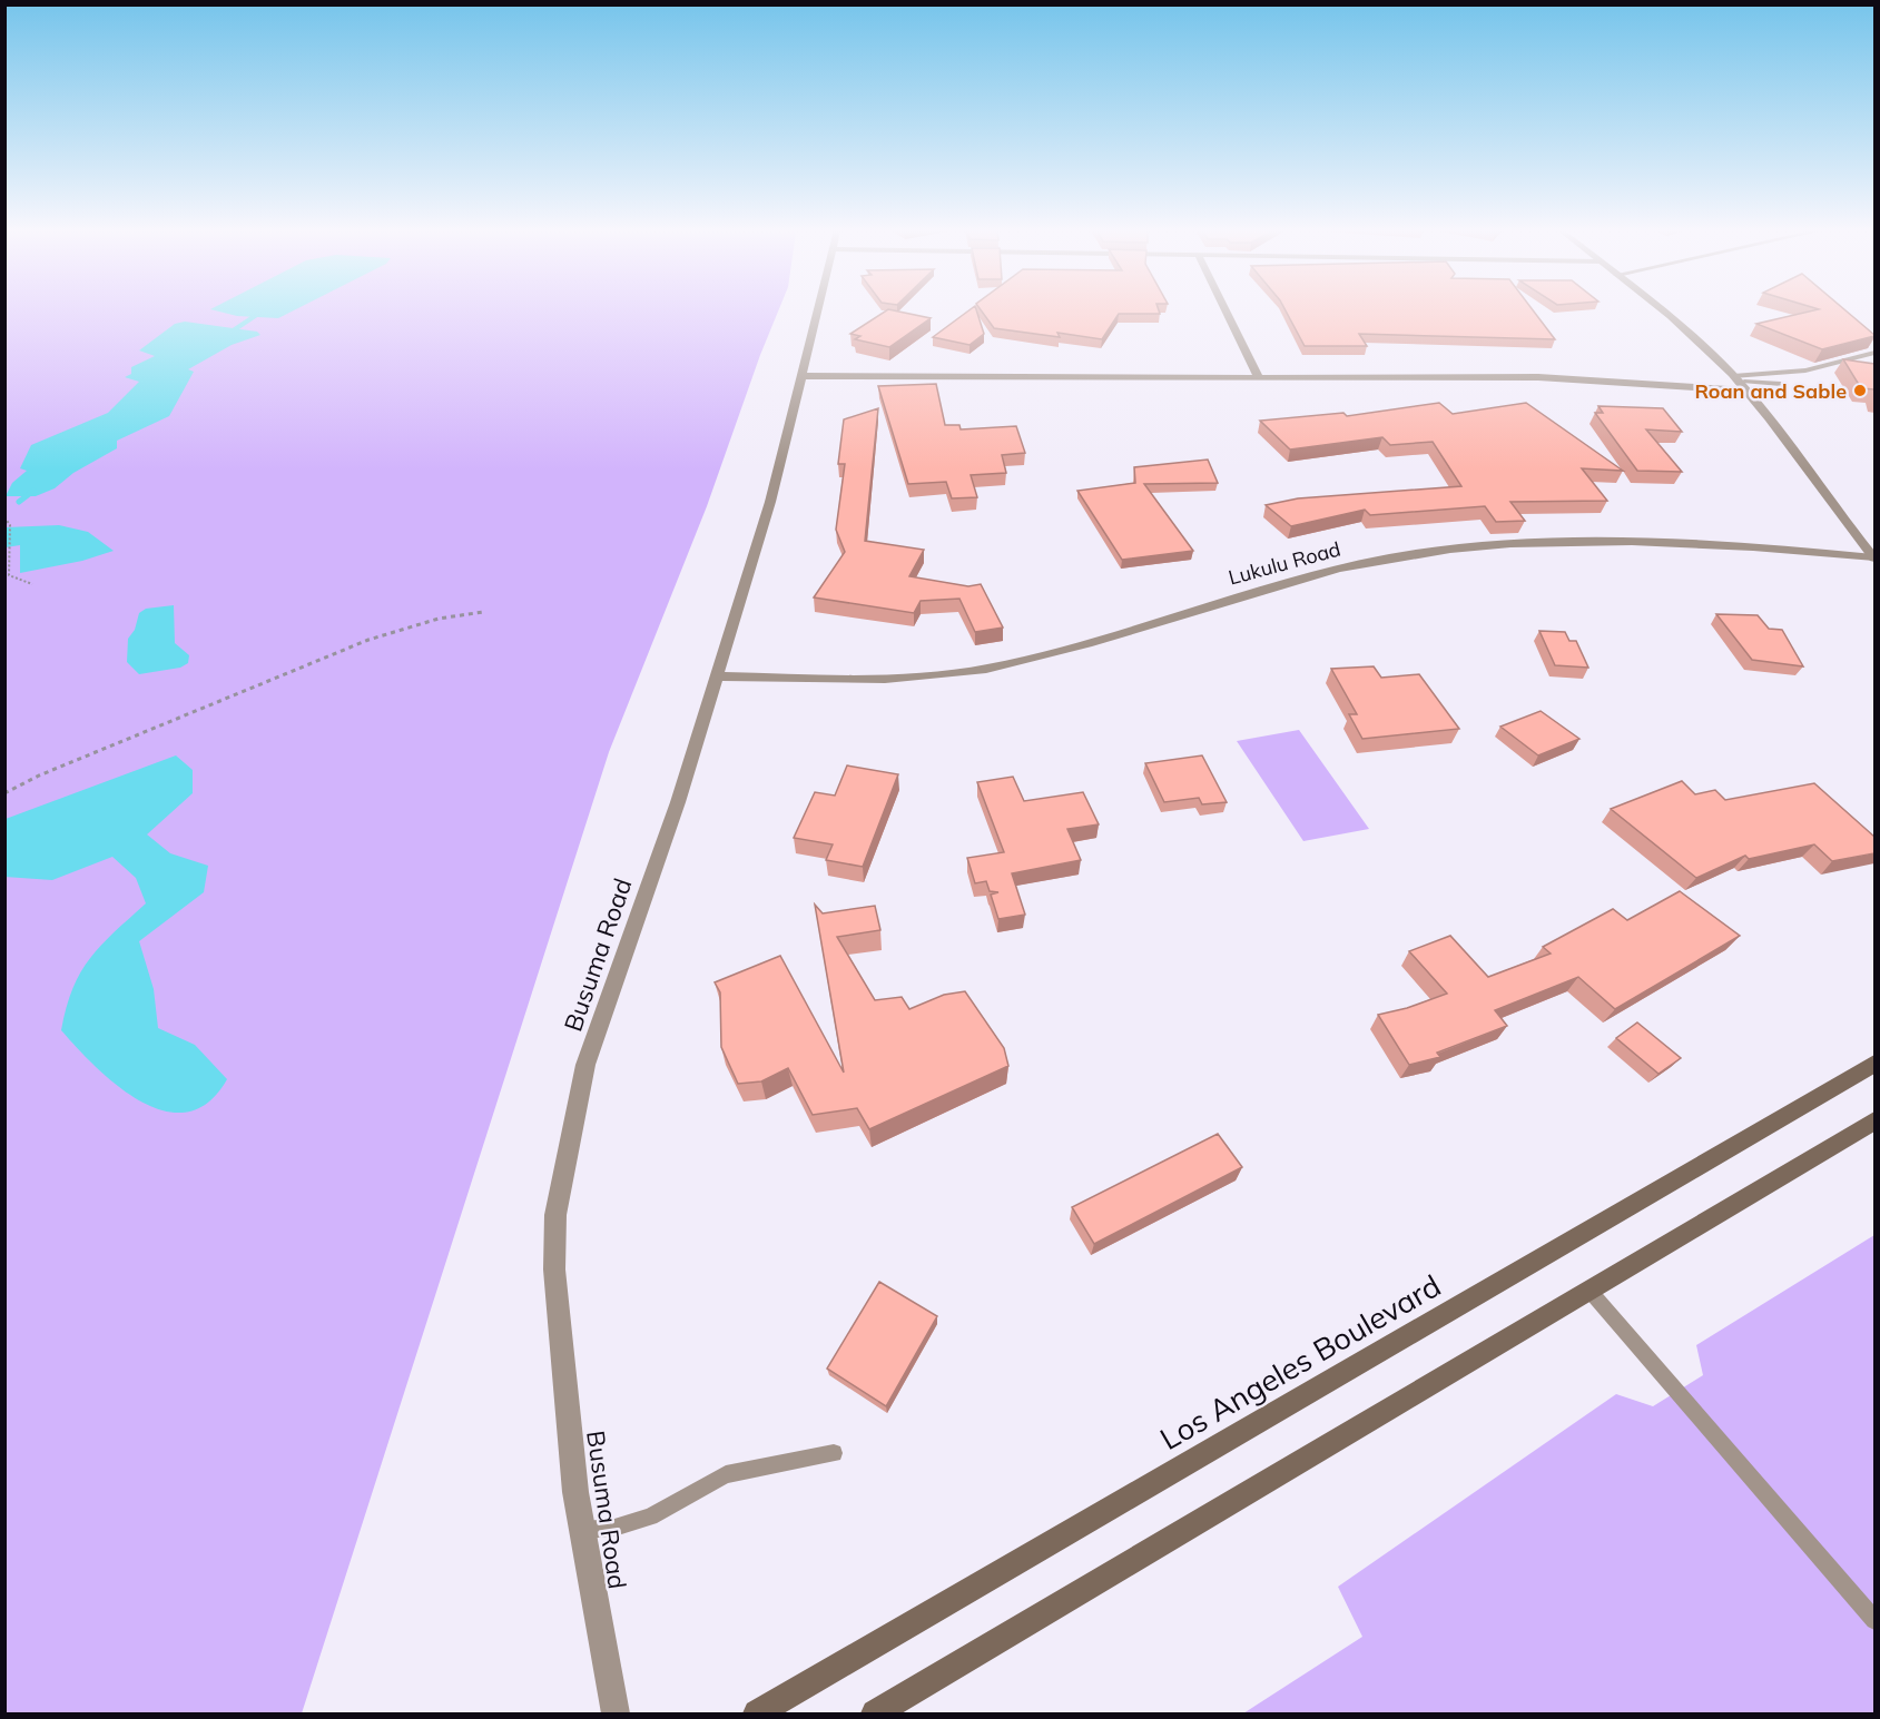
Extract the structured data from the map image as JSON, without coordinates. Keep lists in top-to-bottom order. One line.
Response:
{"streets":{"main road":["Los Angeles Boulevard"],"street":["Lukulu Road","Busuma Road"]},"crossings":[["Lukulu Road","Busuma Road"]],"places":["Roan and Sable"]}
